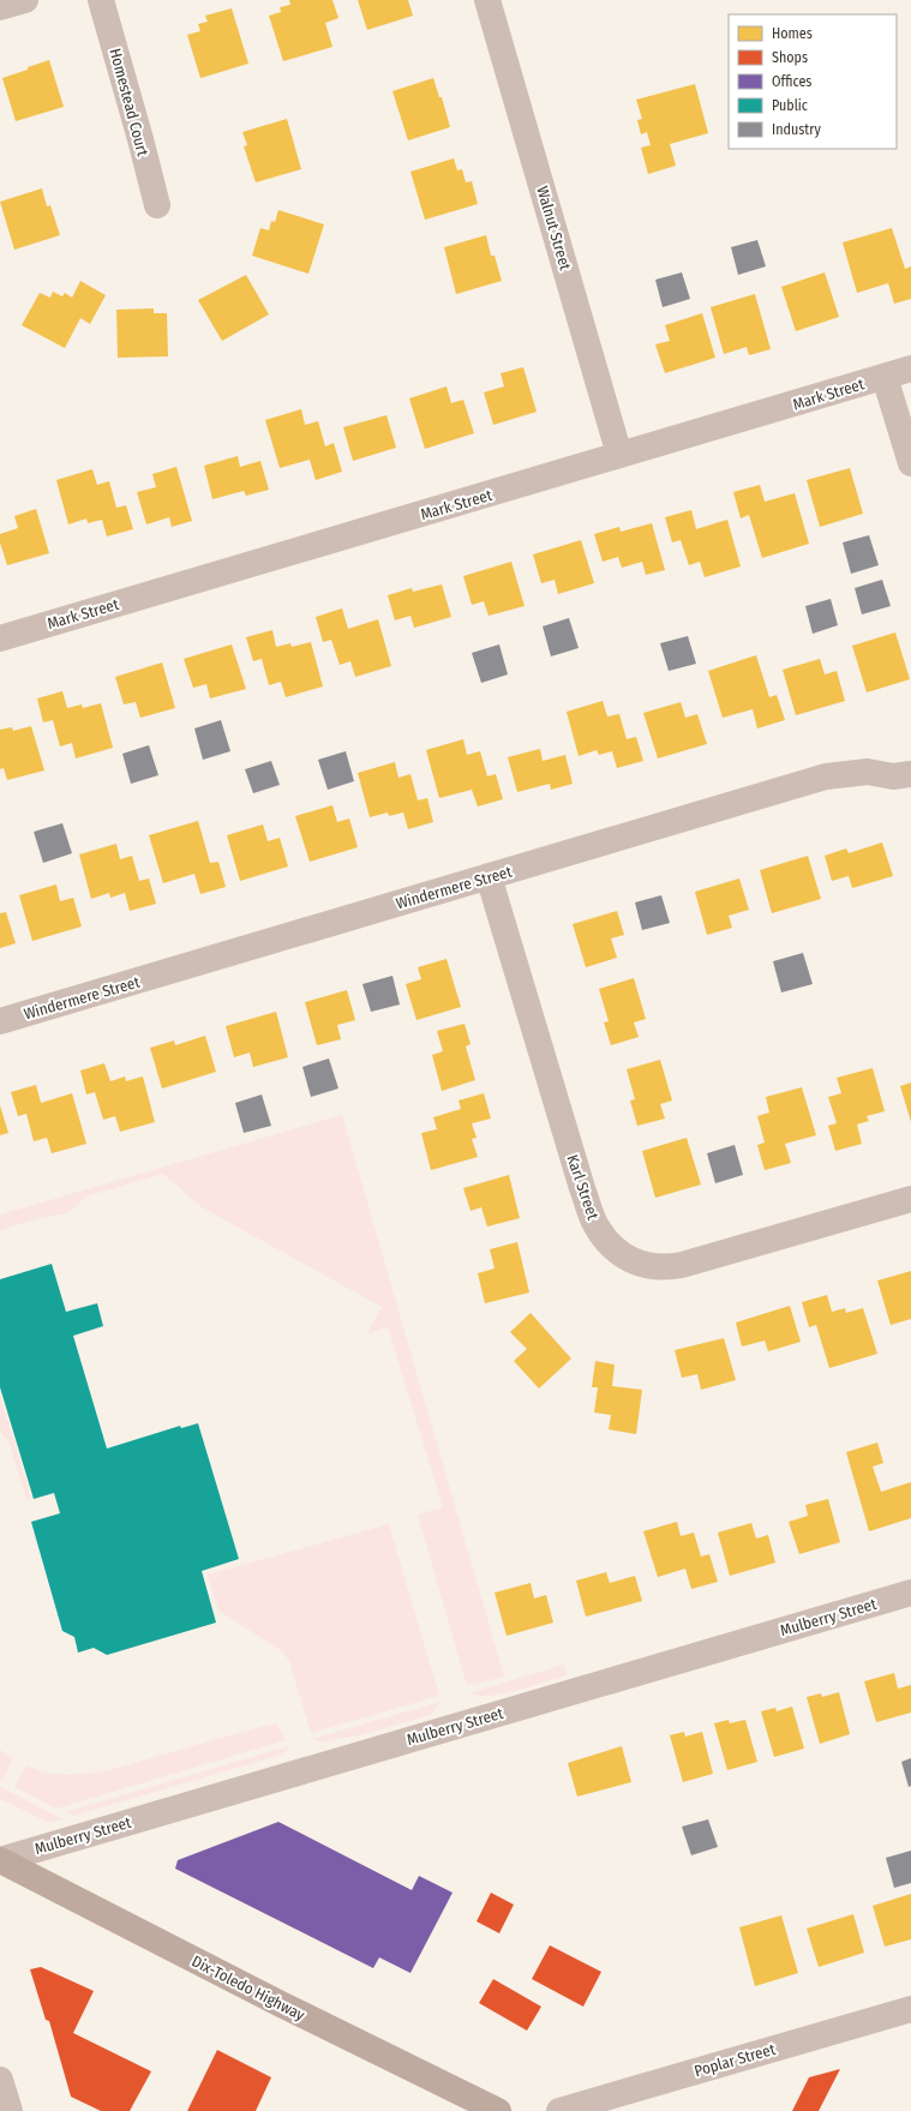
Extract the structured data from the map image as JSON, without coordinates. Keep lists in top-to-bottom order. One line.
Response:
{"streets":{"main road":["Dix-Toledo Highway"],"street":["Homestead Court","Walnut Street","Mark Street","Windermere Street","Karl Street","Mulberry Street","Poplar Street"]},"crossings":[["Walnut Street","Mark Street"],["Windermere Street","Karl Street"],["Mulberry Street","Dix-Toledo Highway"]],"legend":["Homes","Shops","Offices","Public","Industry"]}
